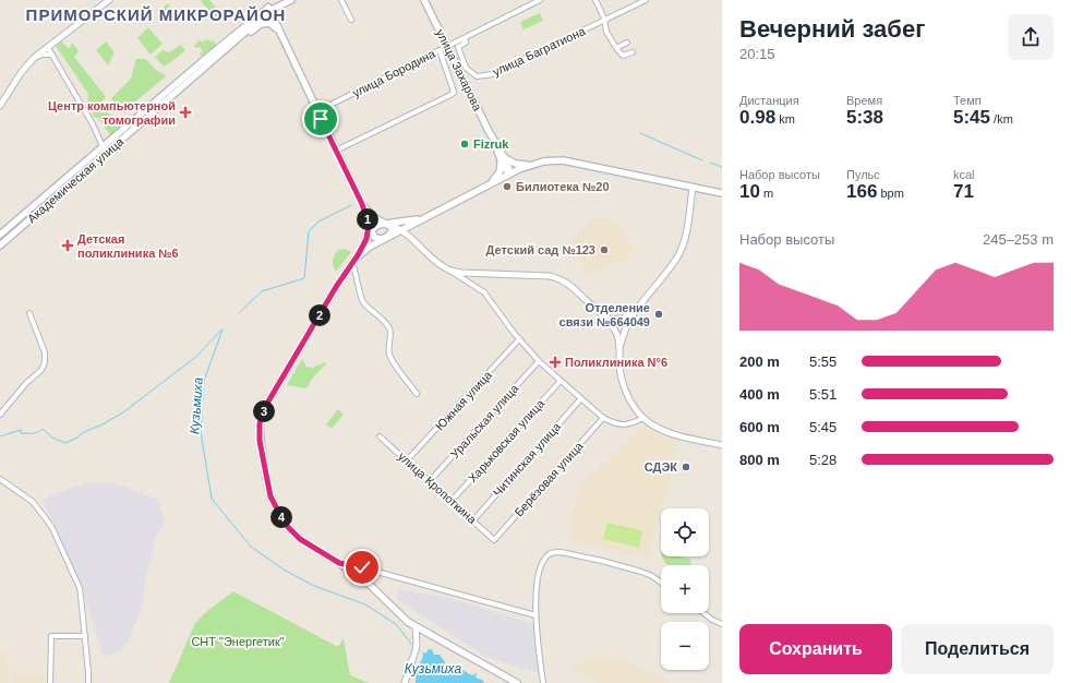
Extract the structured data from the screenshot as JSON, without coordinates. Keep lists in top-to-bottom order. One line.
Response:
{"streets":{"main road":["улица Захарова","Академическая улица"],"street":["улица Багратиона","улица Бородина","Южная улица","Уральская улица","Харьковская улица","Читинская улица","Берёзовая улица","улица Кропоткина"]},"crossings":[["улица Багратиона","улица Бородина"],["улица Захарова","улица Бородина"],["Южная улица","улица Кропоткина"],["Уральская улица","улица Кропоткина"],["Харьковская улица","улица Кропоткина"],["Читинская улица","улица Кропоткина"],["Берёзовая улица","улица Кропоткина"]],"districts":["ПРИМОРСКИЙ МИКРОРАЙОН"],"water":["Кузьмиха"],"parks":["СНТ \"Энергетик\""],"places":{"health":["Центр компьютерной томографии","Детская поликлиника №6","Поликлиника N°6"],"other":["Fizruk","Билиотека №20","Детский сад №123","Отделение связи №664049","СДЭК"]},"page":{"heading":["Вечерний забег","20:15"],"stats":[["Дистанция","0.98 km"],["Время","5:38"],["Темп","5:45 /km"],["Набор высоты","10 m"],["Пульс","166 bpm"],["kcal","71"]],"pins":["1","2","3","4"],"chart":["Набор высоты","245–253 m"],"list":[{"name":"200 m","note":"5:55"},{"name":"400 m","note":"5:51"},{"name":"600 m","note":"5:45"},{"name":"800 m","note":"5:28"}],"map_buttons":["+","−"],"buttons":["Сохранить","Поделиться"]}}
